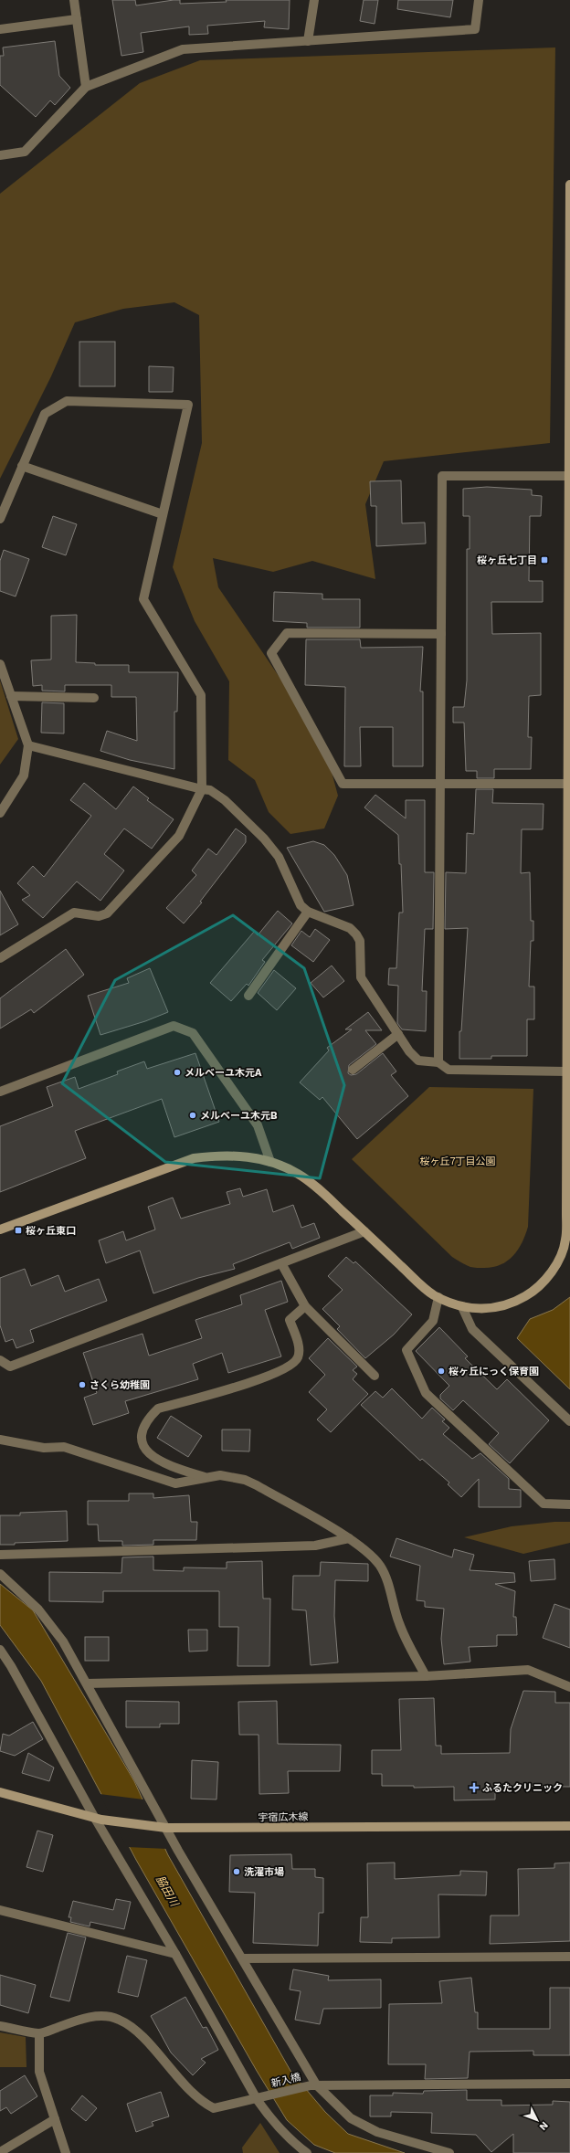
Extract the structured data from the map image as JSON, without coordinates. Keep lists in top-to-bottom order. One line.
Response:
{"streets":{"street":["宇宿広木線","新入橋"]},"water":["脇田川"],"parks":["桜ヶ丘7丁目公園"],"places":{"transit":["桜ヶ丘七丁目","桜ヶ丘東口"],"other":["メルベーユ木元A","メルベーユ木元B","桜ヶ丘にっく保育園","さくら幼稚園","洗濯市場"],"health":["ふるたクリニック"]},"north":"bottom right"}
